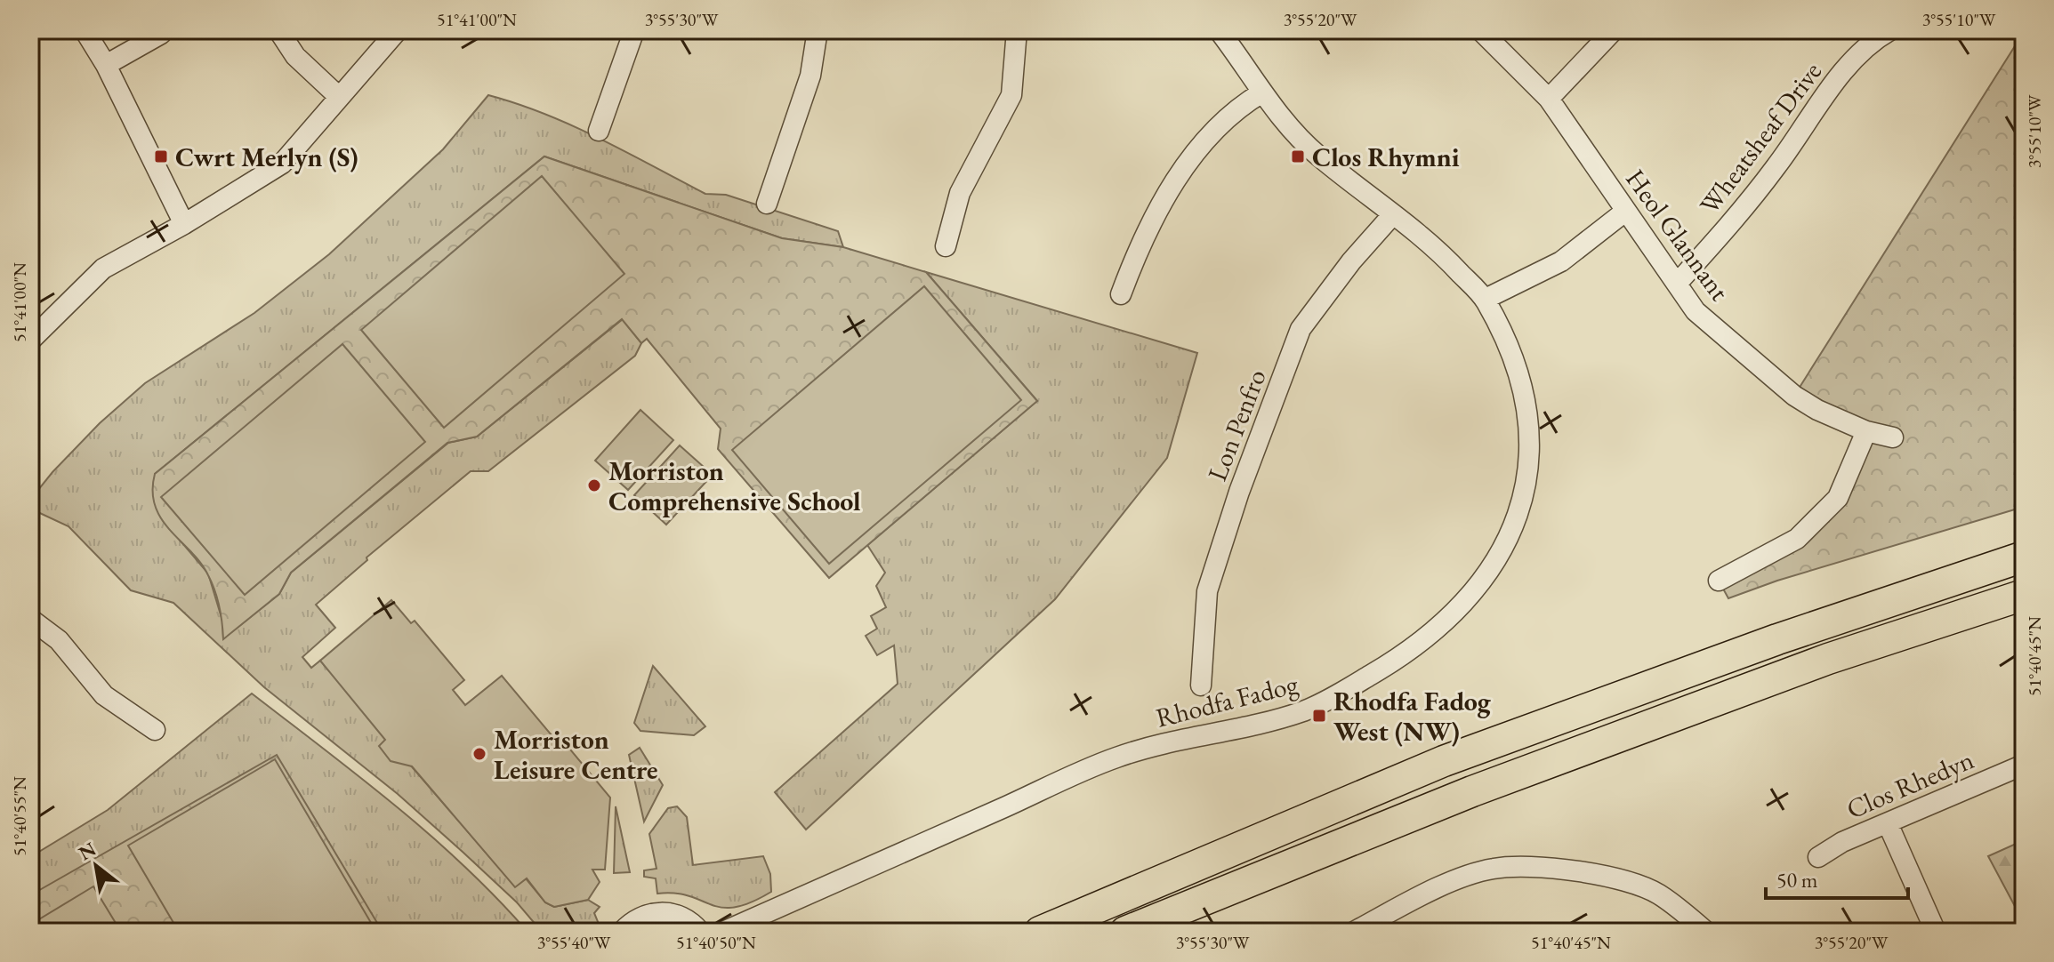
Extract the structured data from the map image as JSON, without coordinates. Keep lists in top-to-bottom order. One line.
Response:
{"streets":{"street":["Wheatsheaf Drive","Heol Glannant","Lon Penfro","Rhodfa Fadog","Clos Rhedyn"]},"crossings":[["Wheatsheaf Drive","Heol Glannant"],["Lon Penfro","Rhodfa Fadog"]],"places":{"transit":["Cwrt Merlyn (S)","Clos Rhymni","Rhodfa Fadog West (NW)"],"other":["Morriston Comprehensive School","Morriston Leisure Centre"]},"scale_bar":"50 m","north":"top left","coordinates":["51°41'00\"N","3°55'30\"W","3°55'20\"W","3°55'10\"W","51°40'45\"N","51°40'55\"N","3°55'40\"W","51°40'50\"N"]}
